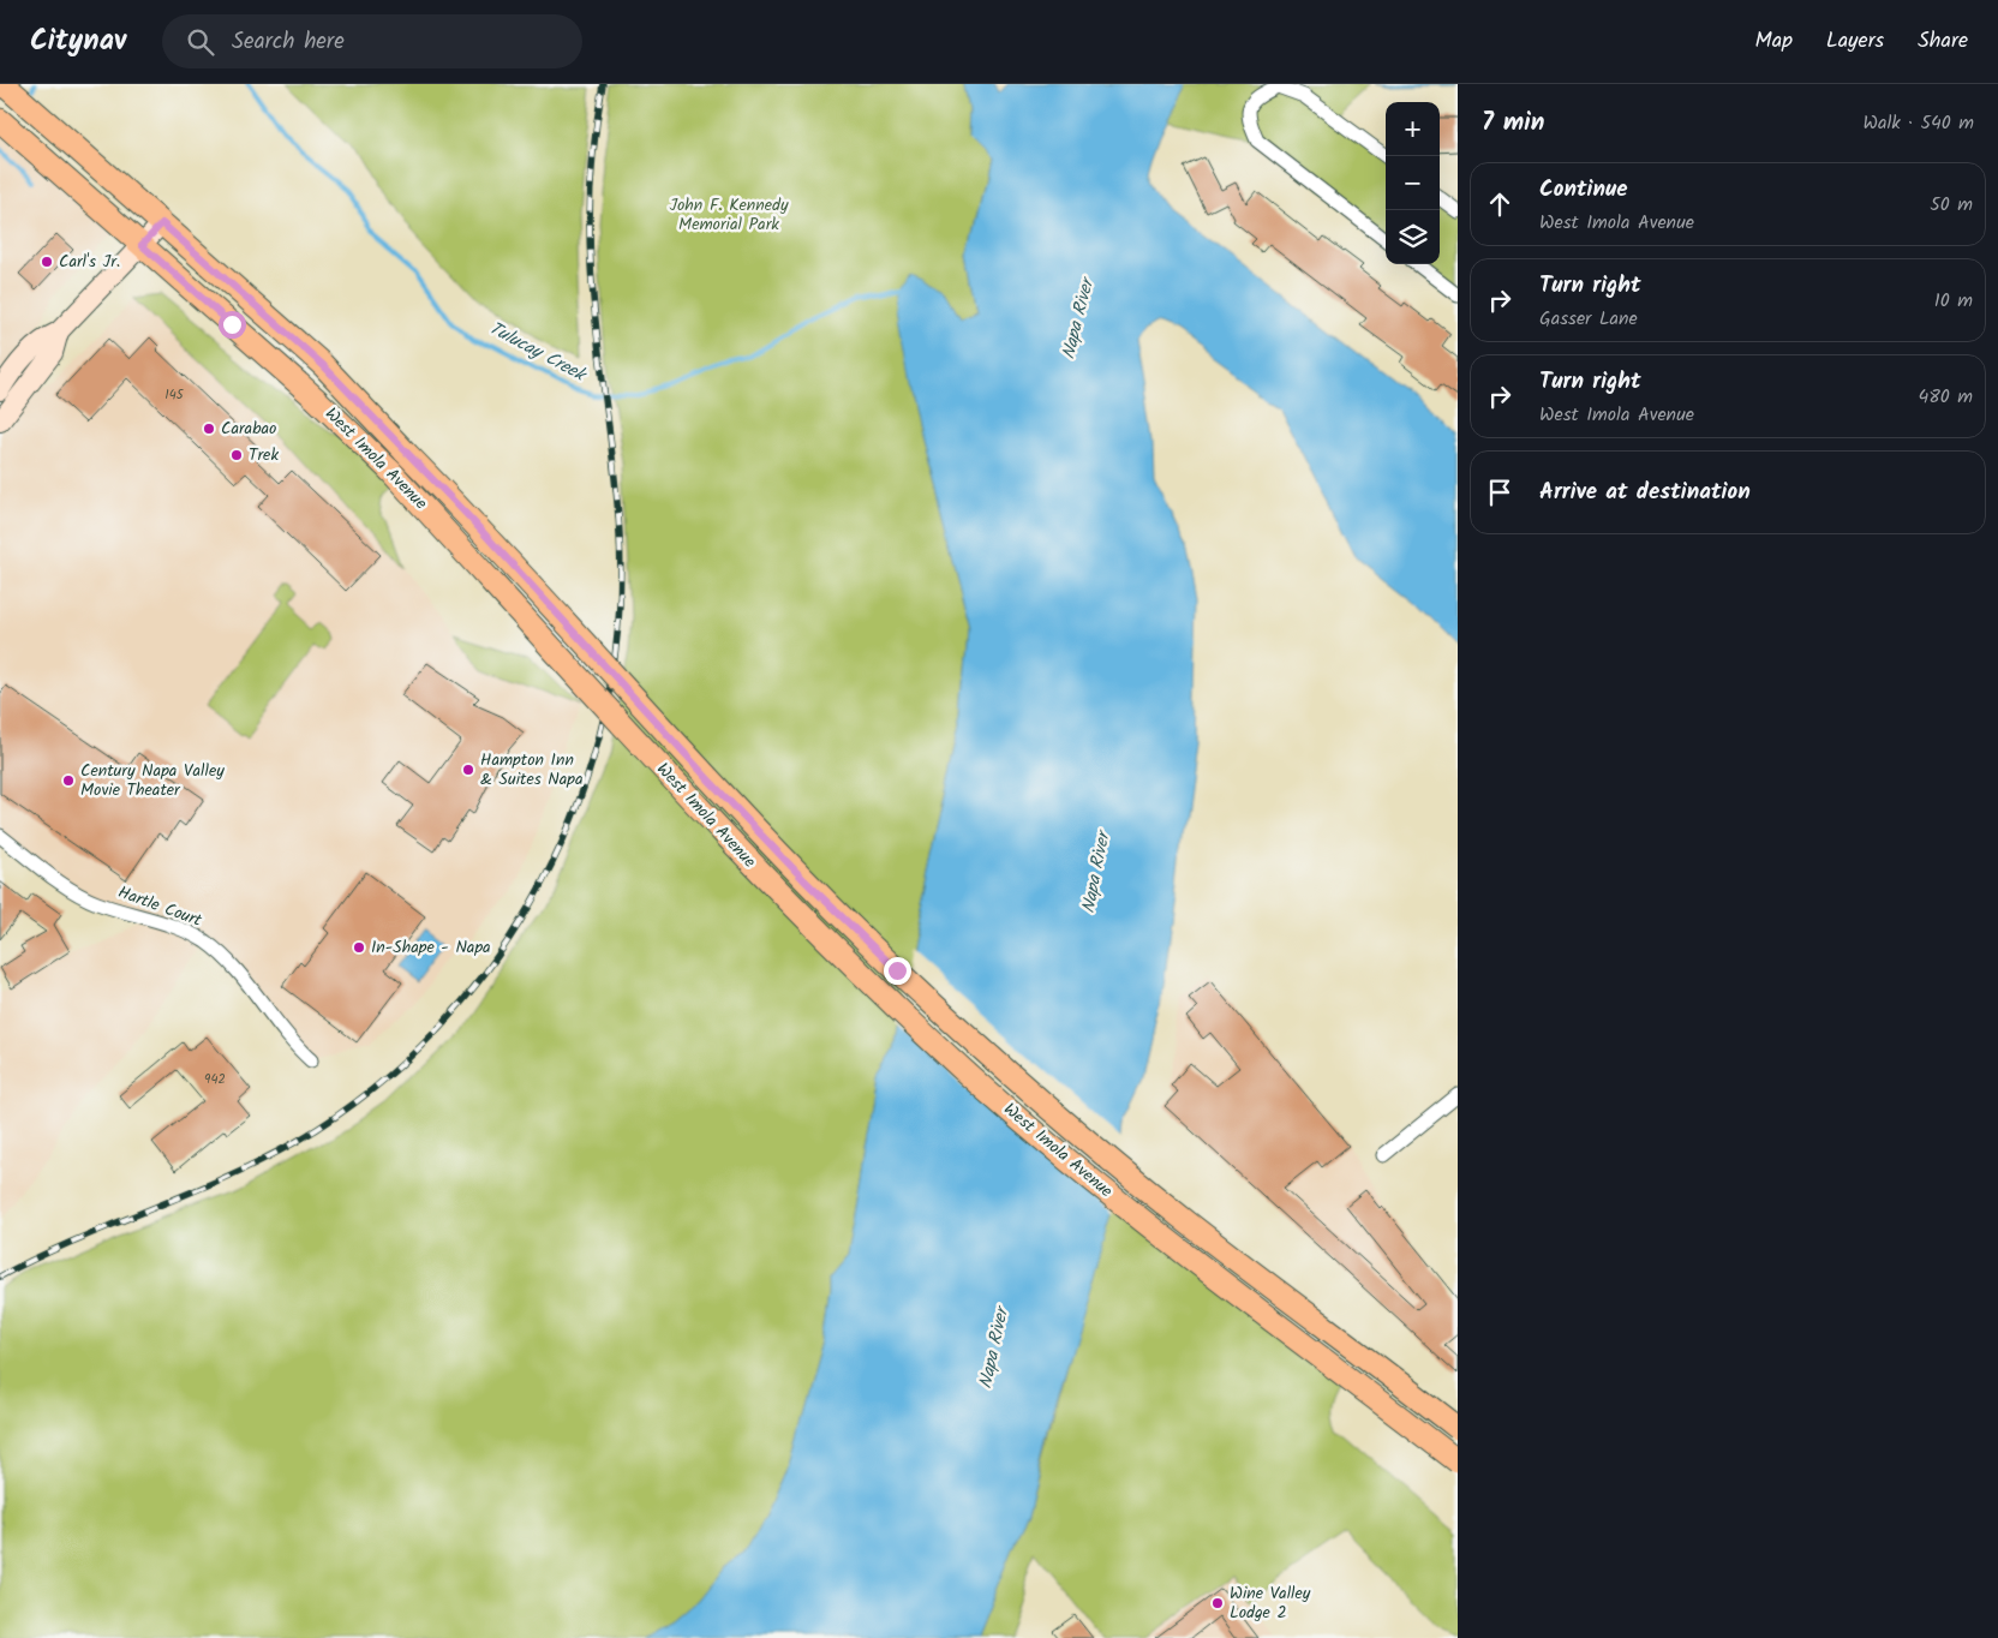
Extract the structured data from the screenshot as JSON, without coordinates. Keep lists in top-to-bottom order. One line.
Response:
{"streets":{"main road":["West Imola Avenue"],"street":["Hartle Court"]},"water":["Napa River","Tulucay Creek"],"parks":["John F. Kennedy Memorial Park"],"places":["Carl's Jr.","Carabao","Trek","Hampton Inn & Suites Napa","Century Napa Valley Movie Theater","In-Shape - Napa","Wine Valley Lodge 2"],"house_numbers":["145","942"],"page":{"header":"Citynav","search":"Search here","nav":["Map","Layers","Share"],"heading":["7 min","Walk · 540 m"],"map_buttons":["+","−"],"list":[["Continue","West Imola Avenue","50 m"],["Turn right","Gasser Lane","10 m"],["Turn right","West Imola Avenue","480 m"],"Arrive at destination"]}}
